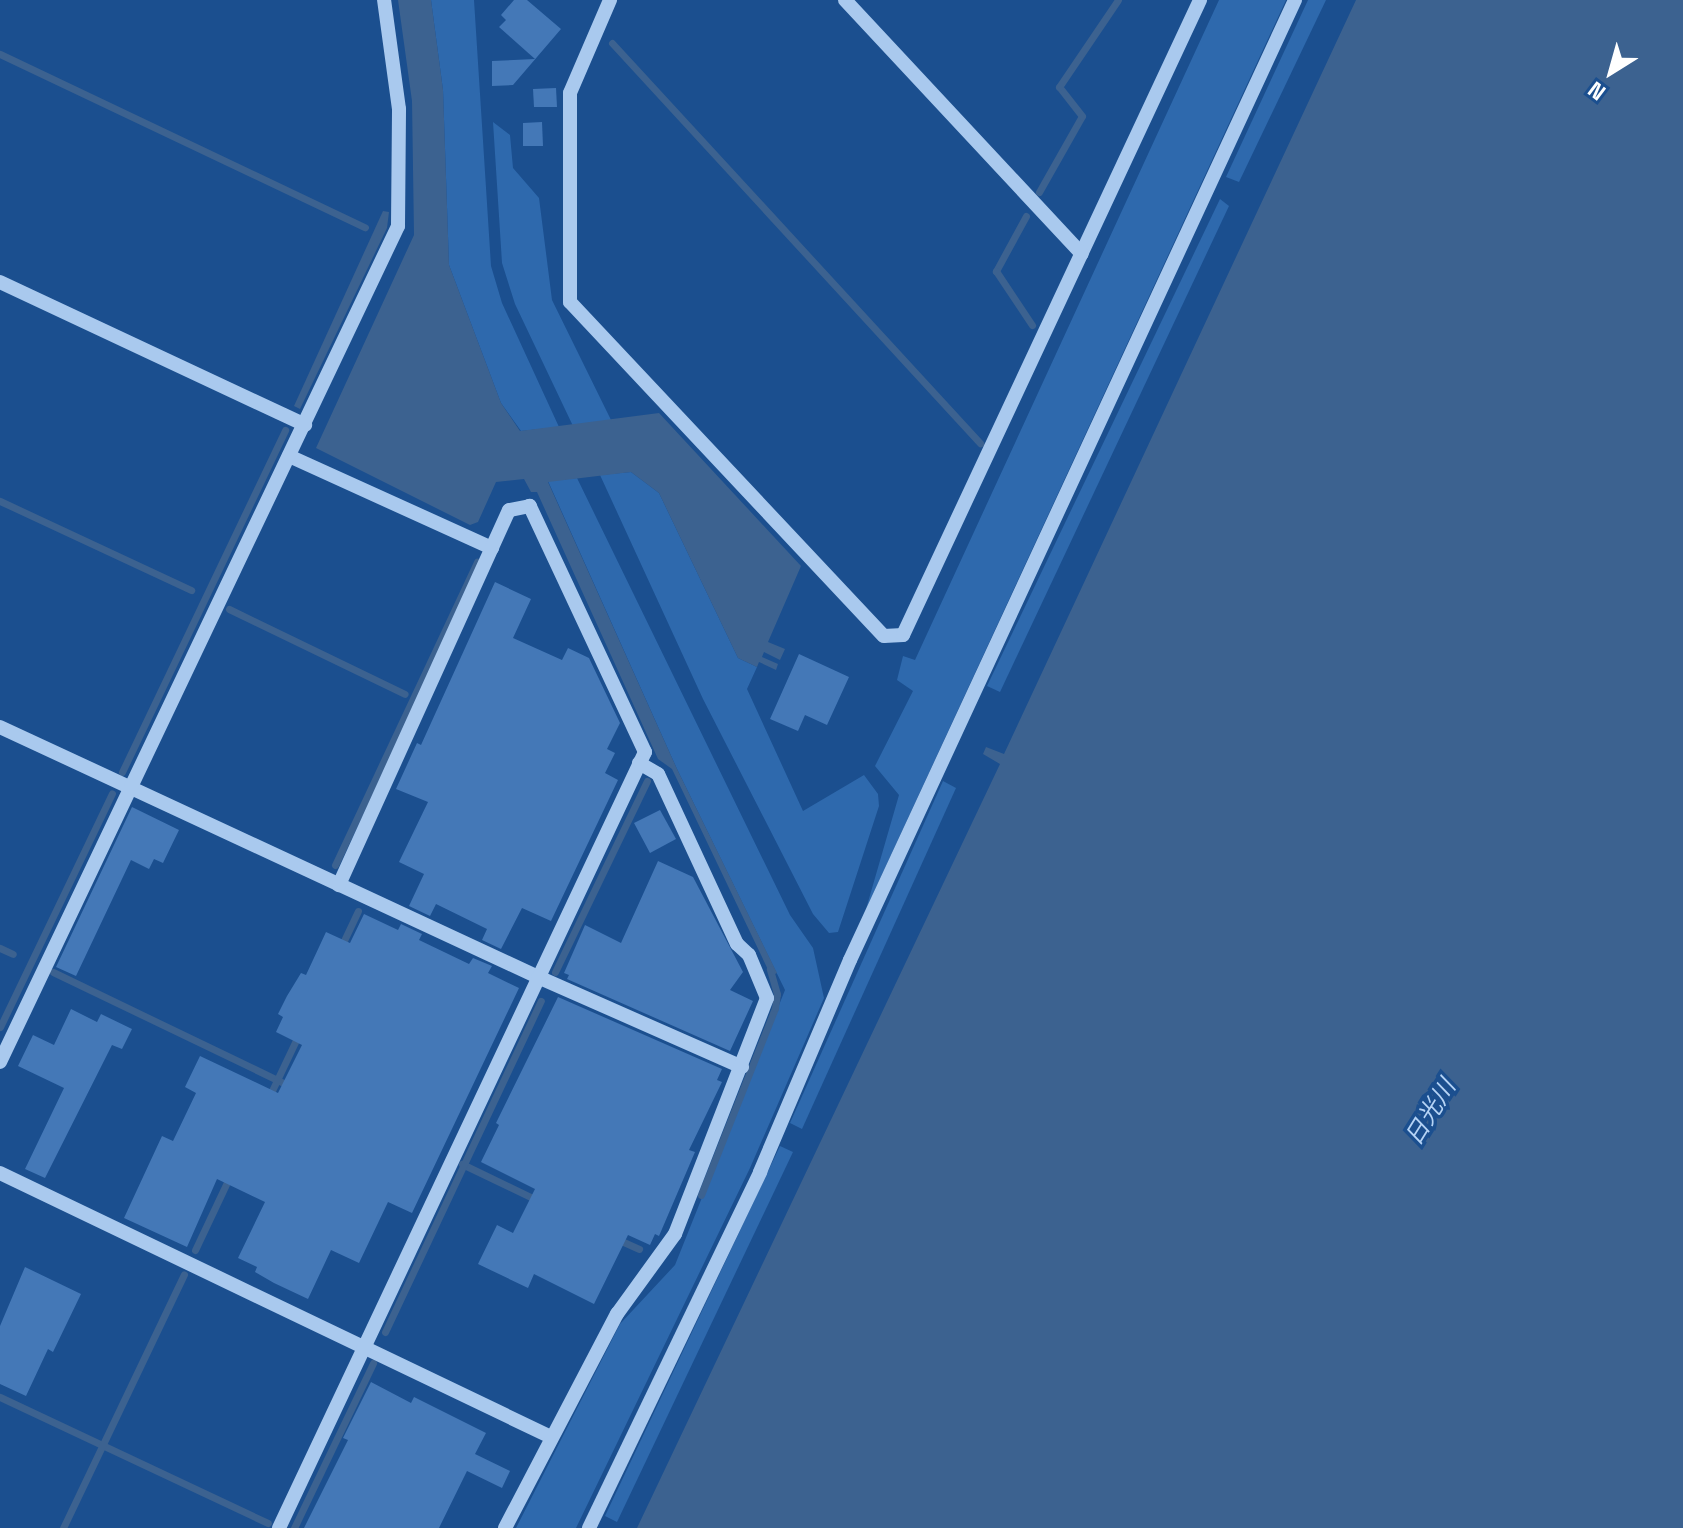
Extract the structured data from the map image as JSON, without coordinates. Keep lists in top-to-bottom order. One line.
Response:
{"water":["日光川"],"north":"bottom left"}
